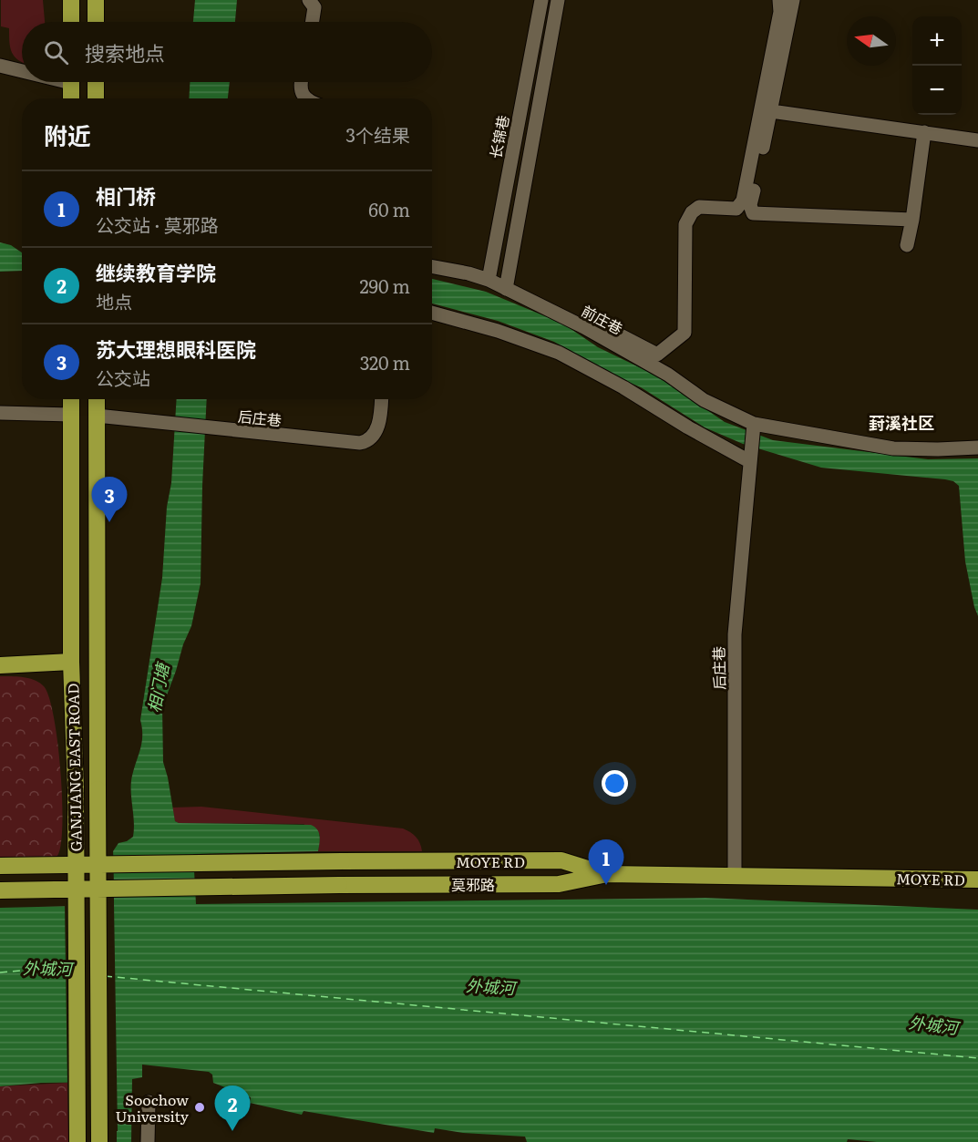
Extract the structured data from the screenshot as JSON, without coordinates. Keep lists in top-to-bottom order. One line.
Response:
{"streets":{"main road":["GANJIANG EAST ROAD","MOYE RD","莫邪路"],"street":["长锦巷","前庄巷","后庄巷"]},"crossings":[["长锦巷","前庄巷"],["前庄巷","后庄巷"],["后庄巷","GANJIANG EAST ROAD"],["后庄巷","MOYE RD"],["MOYE RD","莫邪路"]],"districts":["葑溪社区"],"water":["相门塘","外城河"],"places":["Soochow University"],"north":"left","page":{"map_buttons":["+","−"],"search":"搜索地点","heading":["附近","3个结果"],"list":[{"mark":"1","name":"相门桥","note":"公交站 · 莫邪路","value":"60 m"},{"mark":"2","name":"继续教育学院","note":"地点","value":"290 m"},{"mark":"3","name":"苏大理想眼科医院","note":"公交站","value":"320 m"}],"pins":["3","1","2"]}}
